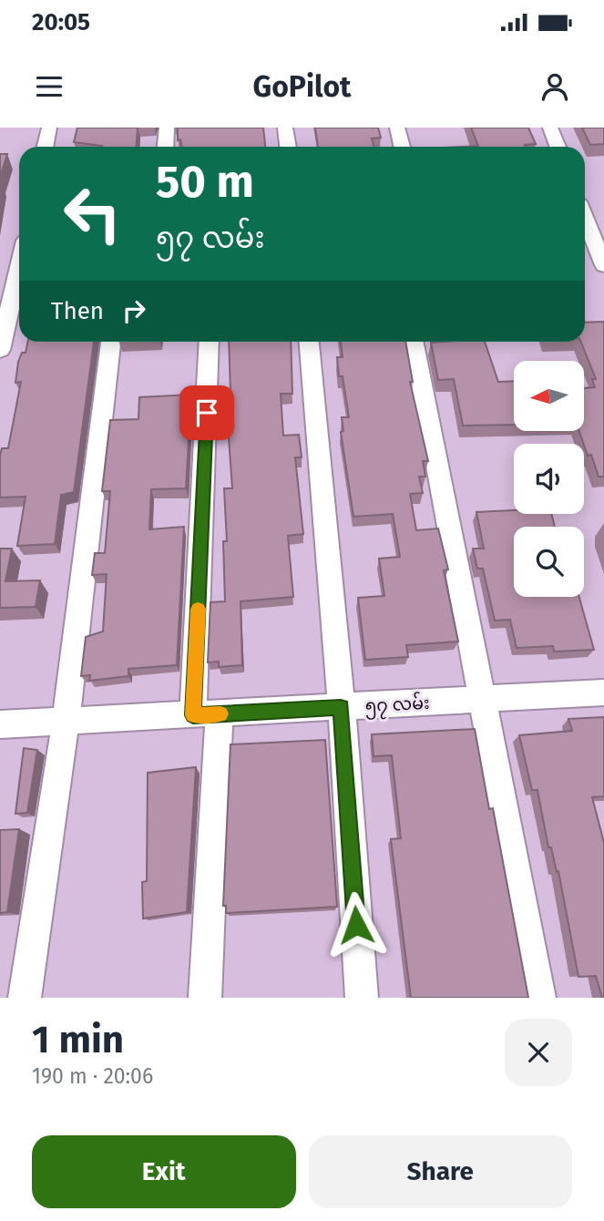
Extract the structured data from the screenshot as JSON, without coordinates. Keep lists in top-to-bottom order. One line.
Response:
{"streets":{"street":["၅၇ လမ်း"]},"north":"left","page":{"status":"20:05","header":"GoPilot","turn":["50 m","၅၇ လမ်း"],"then":"Then","heading":["1 min","190 m · 20:06"],"buttons":["Exit","Share"]}}
